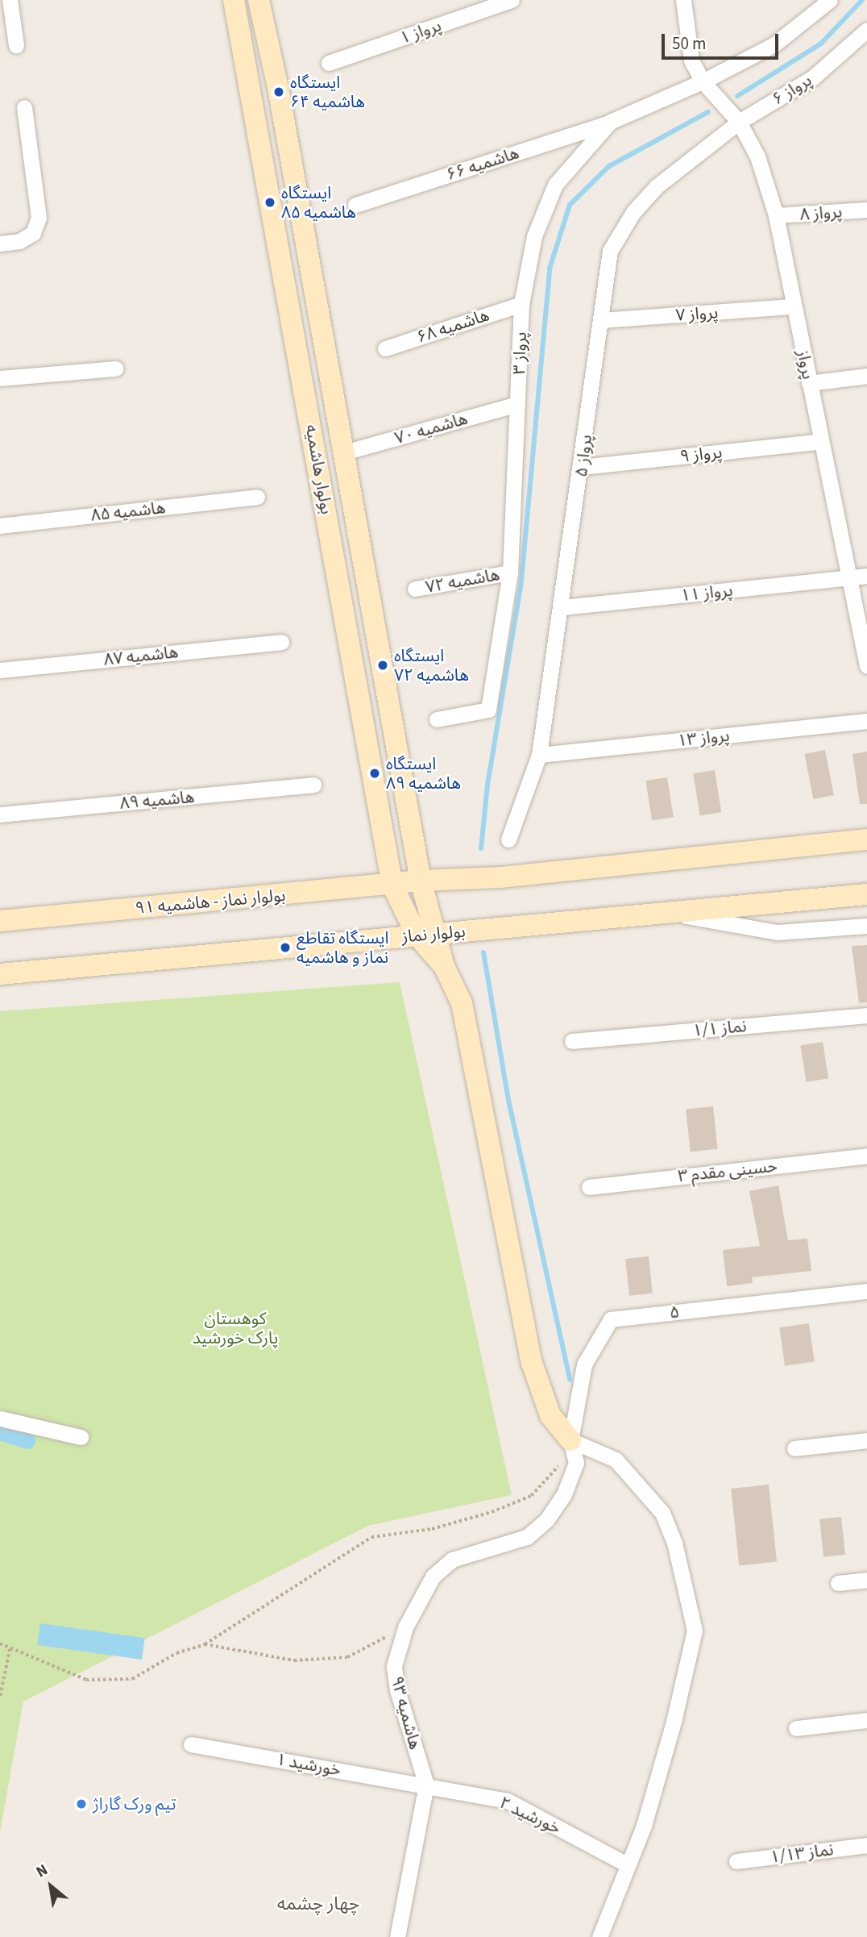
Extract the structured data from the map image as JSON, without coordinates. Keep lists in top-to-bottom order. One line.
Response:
{"streets":{"main road":["بولوار هاشمیه","بولوار نماز - هاشمیه ۹۱","بولوار نماز"],"street":["پرواز ۱","پرواز ۶","هاشمیه ۶۶","پرواز ۸","پرواز ۷","هاشمیه ۶۸","پرواز ۳","پرواز","هاشمیه ۷۰","پرواز ۹","پرواز ۵","هاشمیه ۸۵","هاشمیه ۷۲","پرواز ۱۱","هاشمیه ۸۷","پرواز ۱۳","هاشمیه ۸۹","نماز ۱/۱","حسینی مقدم ۳","۵","هاشمیه ۹۳","خورشید ۱","خورشید ۲","نماز ۱/۱۳"]},"crossings":[["پرواز ۶","پرواز"],["پرواز ۶","پرواز ۵"],["هاشمیه ۶۶","پرواز ۳"],["پرواز ۸","پرواز"],["پرواز ۷","پرواز"],["پرواز ۷","پرواز ۵"],["هاشمیه ۶۸","پرواز ۳"],["پرواز ۳","پرواز"],["پرواز ۳","هاشمیه ۷۰"],["پرواز ۳","هاشمیه ۷۲"],["پرواز","پرواز ۹"],["پرواز","پرواز ۵"],["پرواز","پرواز ۱۱"],["هاشمیه ۷۰","بولوار هاشمیه"],["پرواز ۹","پرواز ۵"],["پرواز ۵","پرواز ۱۱"],["پرواز ۵","پرواز ۱۳"],["بولوار هاشمیه","بولوار نماز - هاشمیه ۹۱"],["بولوار هاشمیه","بولوار نماز"],["هاشمیه ۹۳","خورشید ۱"],["هاشمیه ۹۳","خورشید ۲"],["خورشید ۱","خورشید ۲"]],"districts":["چهار چشمه"],"parks":["کوهستان پارک خورشید"],"places":["ایستگاه هاشمیه ۶۴","ایستگاه هاشمیه ۸۵","ایستگاه هاشمیه ۷۲","ایستگاه هاشمیه ۸۹","ایستگاه تقاطع نماز و هاشمیه","تیم ورک گاراژ"],"scale_bar":"50 m","north":"top left"}
